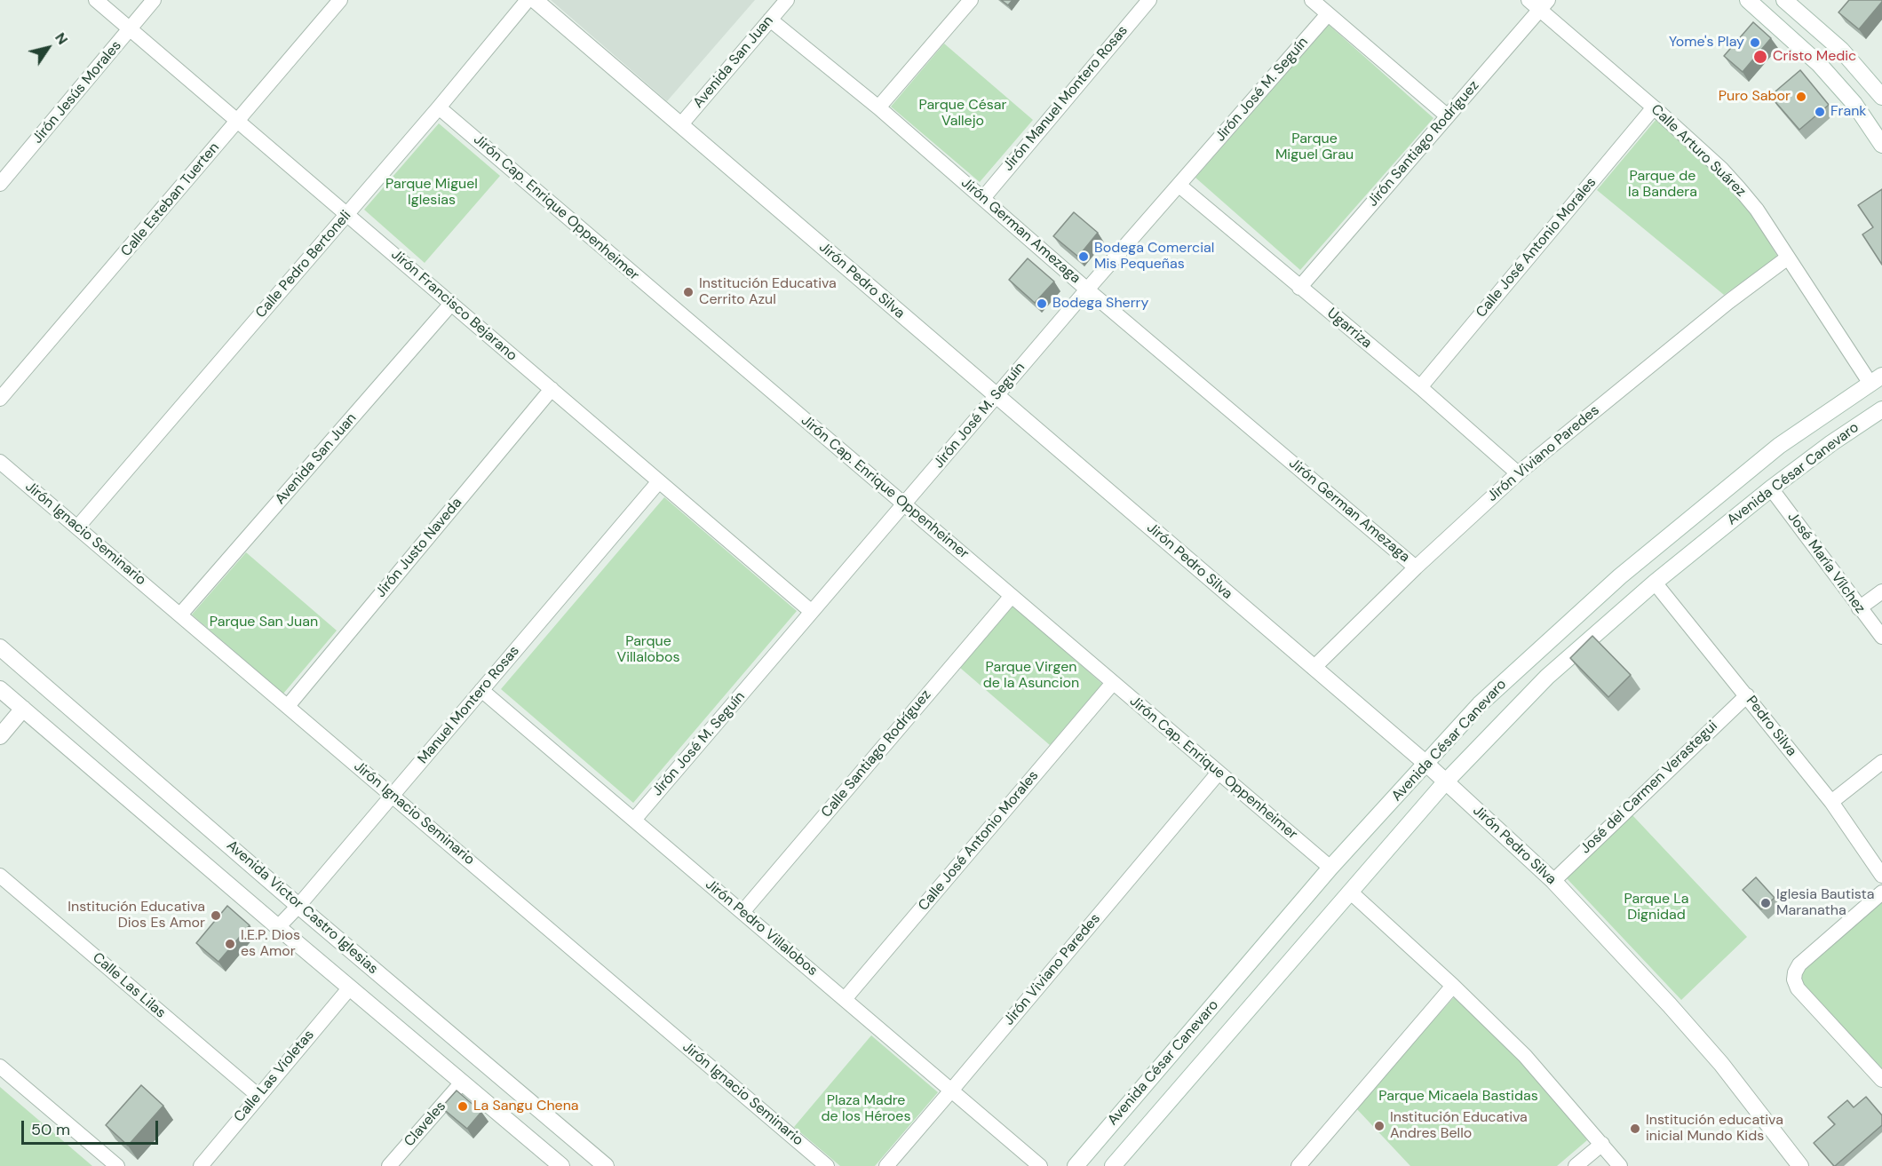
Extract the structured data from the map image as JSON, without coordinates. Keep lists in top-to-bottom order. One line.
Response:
{"streets":{"street":["Avenida San Juan","Jirón José M. Seguín","Jirón Jesús Morales","Jirón Manuel Montero Rosas","Jirón Santiago Rodríguez","Calle Arturo Suárez","Calle Esteban Tuerten","Jirón Cap. Enrique Oppenheimer","Jirón German Amezaga","Calle José Antonio Morales","Calle Pedro Bertoneli","Jirón Pedro Silva","Jirón Francisco Bejarano","Ugarriza","Jirón Viviano Paredes","Avenida César Canevaro","Jirón Ignacio Seminario","Jirón Justo Naveda","José María Vílchez","Manuel Montero Rosas","Pedro Silva","Calle Santiago Rodríguez","José del Carmen Verastegui","Avenida Victor Castro Iglesias","Jirón Pedro Villalobos","Calle Las Lilas","Calle Las Violetas","Claveles"]},"crossings":[["Avenida San Juan","Jirón German Amezaga"],["Avenida San Juan","Jirón Pedro Silva"],["Avenida San Juan","Jirón Francisco Bejarano"],["Avenida San Juan","Jirón Ignacio Seminario"],["Jirón José M. Seguín","Jirón Cap. Enrique Oppenheimer"],["Jirón José M. Seguín","Jirón German Amezaga"],["Jirón José M. Seguín","Jirón Pedro Silva"],["Jirón José M. Seguín","Jirón Francisco Bejarano"],["Jirón José M. Seguín","Ugarriza"],["Jirón José M. Seguín","Jirón Pedro Villalobos"],["Jirón Jesús Morales","Jirón Francisco Bejarano"],["Jirón Manuel Montero Rosas","Jirón German Amezaga"],["Jirón Santiago Rodríguez","Calle Arturo Suárez"],["Jirón Santiago Rodríguez","Ugarriza"],["Calle Arturo Suárez","Calle José Antonio Morales"],["Calle Arturo Suárez","Jirón Viviano Paredes"],["Calle Arturo Suárez","Avenida César Canevaro"],["Calle Esteban Tuerten","Jirón Francisco Bejarano"],["Jirón Cap. Enrique Oppenheimer","Calle José Antonio Morales"],["Jirón Cap. Enrique Oppenheimer","Calle Pedro Bertoneli"],["Jirón Cap. Enrique Oppenheimer","Jirón Viviano Paredes"],["Jirón Cap. Enrique Oppenheimer","Avenida César Canevaro"],["Jirón Cap. Enrique Oppenheimer","Calle Santiago Rodríguez"],["Jirón German Amezaga","Jirón Viviano Paredes"],["Calle José Antonio Morales","Ugarriza"],["Calle José Antonio Morales","Jirón Pedro Villalobos"],["Calle Pedro Bertoneli","Jirón Francisco Bejarano"],["Calle Pedro Bertoneli","Jirón Ignacio Seminario"],["Jirón Pedro Silva","Jirón Viviano Paredes"],["Jirón Pedro Silva","Avenida César Canevaro"],["Jirón Pedro Silva","José del Carmen Verastegui"],["Jirón Francisco Bejarano","Jirón Justo Naveda"],["Jirón Francisco Bejarano","Manuel Montero Rosas"],["Ugarriza","Jirón Viviano Paredes"],["Jirón Viviano Paredes","Jirón Pedro Villalobos"],["Avenida César Canevaro","José María Vílchez"],["Avenida César Canevaro","Pedro Silva"],["Jirón Ignacio Seminario","Jirón Justo Naveda"],["Jirón Ignacio Seminario","Manuel Montero Rosas"],["Manuel Montero Rosas","Avenida Victor Castro Iglesias"],["Manuel Montero Rosas","Jirón Pedro Villalobos"],["Pedro Silva","José del Carmen Verastegui"],["Calle Santiago Rodríguez","Jirón Pedro Villalobos"],["Avenida Victor Castro Iglesias","Calle Las Violetas"],["Avenida Victor Castro Iglesias","Claveles"],["Calle Las Lilas","Calle Las Violetas"]],"parks":["Parque César Vallejo","Parque Miguel Grau","Parque de la Bandera","Parque Miguel Iglesias","Parque San Juan","Parque Villalobos","Parque Virgen de la Asuncion","Parque La Dignidad","Parque Micaela Bastidas","Plaza Madre de los Héroes"],"places":["Yome's Play","Cristo Medic","Puro Sabor","Frank","Bodega Comercial Mis Pequeñas","Institución Educativa Cerrito Azul","Bodega Sherry","Iglesia Bautista Maranatha","Institución Educativa Dios Es Amor","I.E.P. Dios es Amor","La Sangu Chena","Institución Educativa Andres Bello","Institución educativa inicial Mundo Kids"],"scale_bar":"50 m","north":"top right"}
